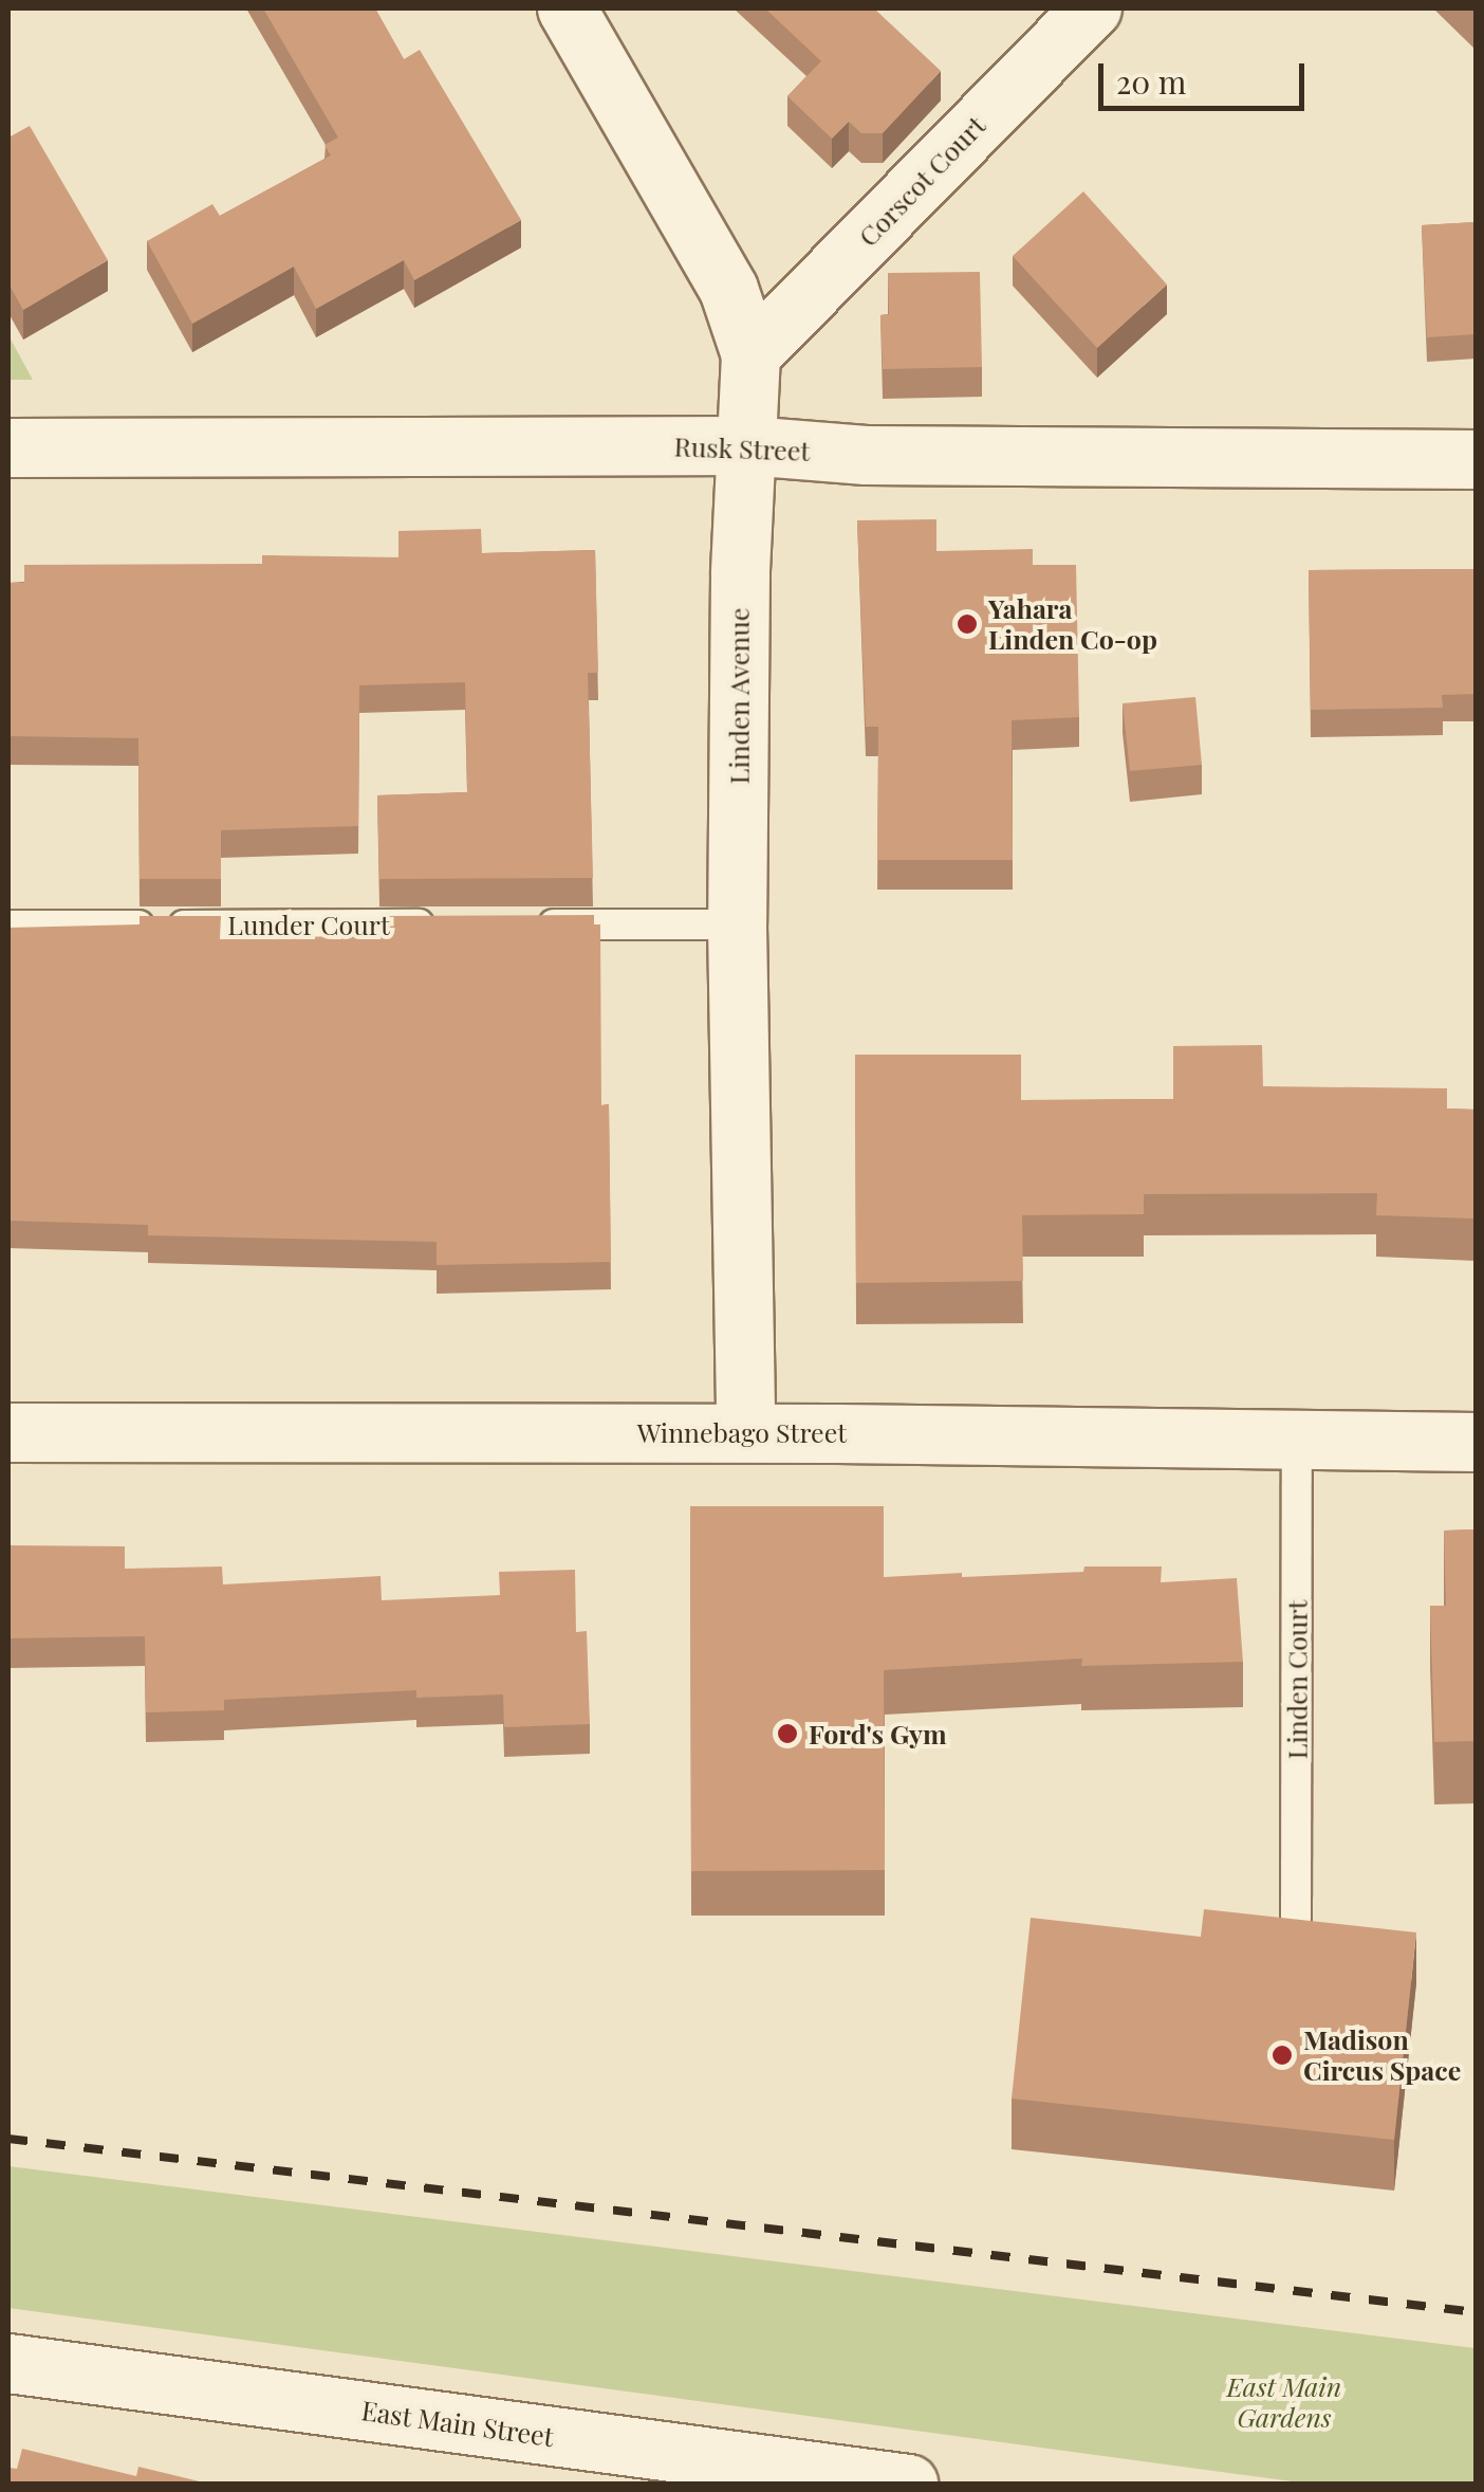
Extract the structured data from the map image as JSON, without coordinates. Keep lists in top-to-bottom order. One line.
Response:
{"streets":{"street":["Corscot Court","Rusk Street","Linden Avenue","Winnebago Street","East Main Street"],"lane":["Lunder Court","Linden Court"]},"crossings":[["Corscot Court","Linden Avenue"],["Rusk Street","Linden Avenue"],["Linden Avenue","Winnebago Street"],["Winnebago Street","Linden Court"]],"parks":["East Main Gardens"],"places":["Yahara Linden Co-op","Ford's Gym","Madison Circus Space"],"scale_bar":"20 m"}
